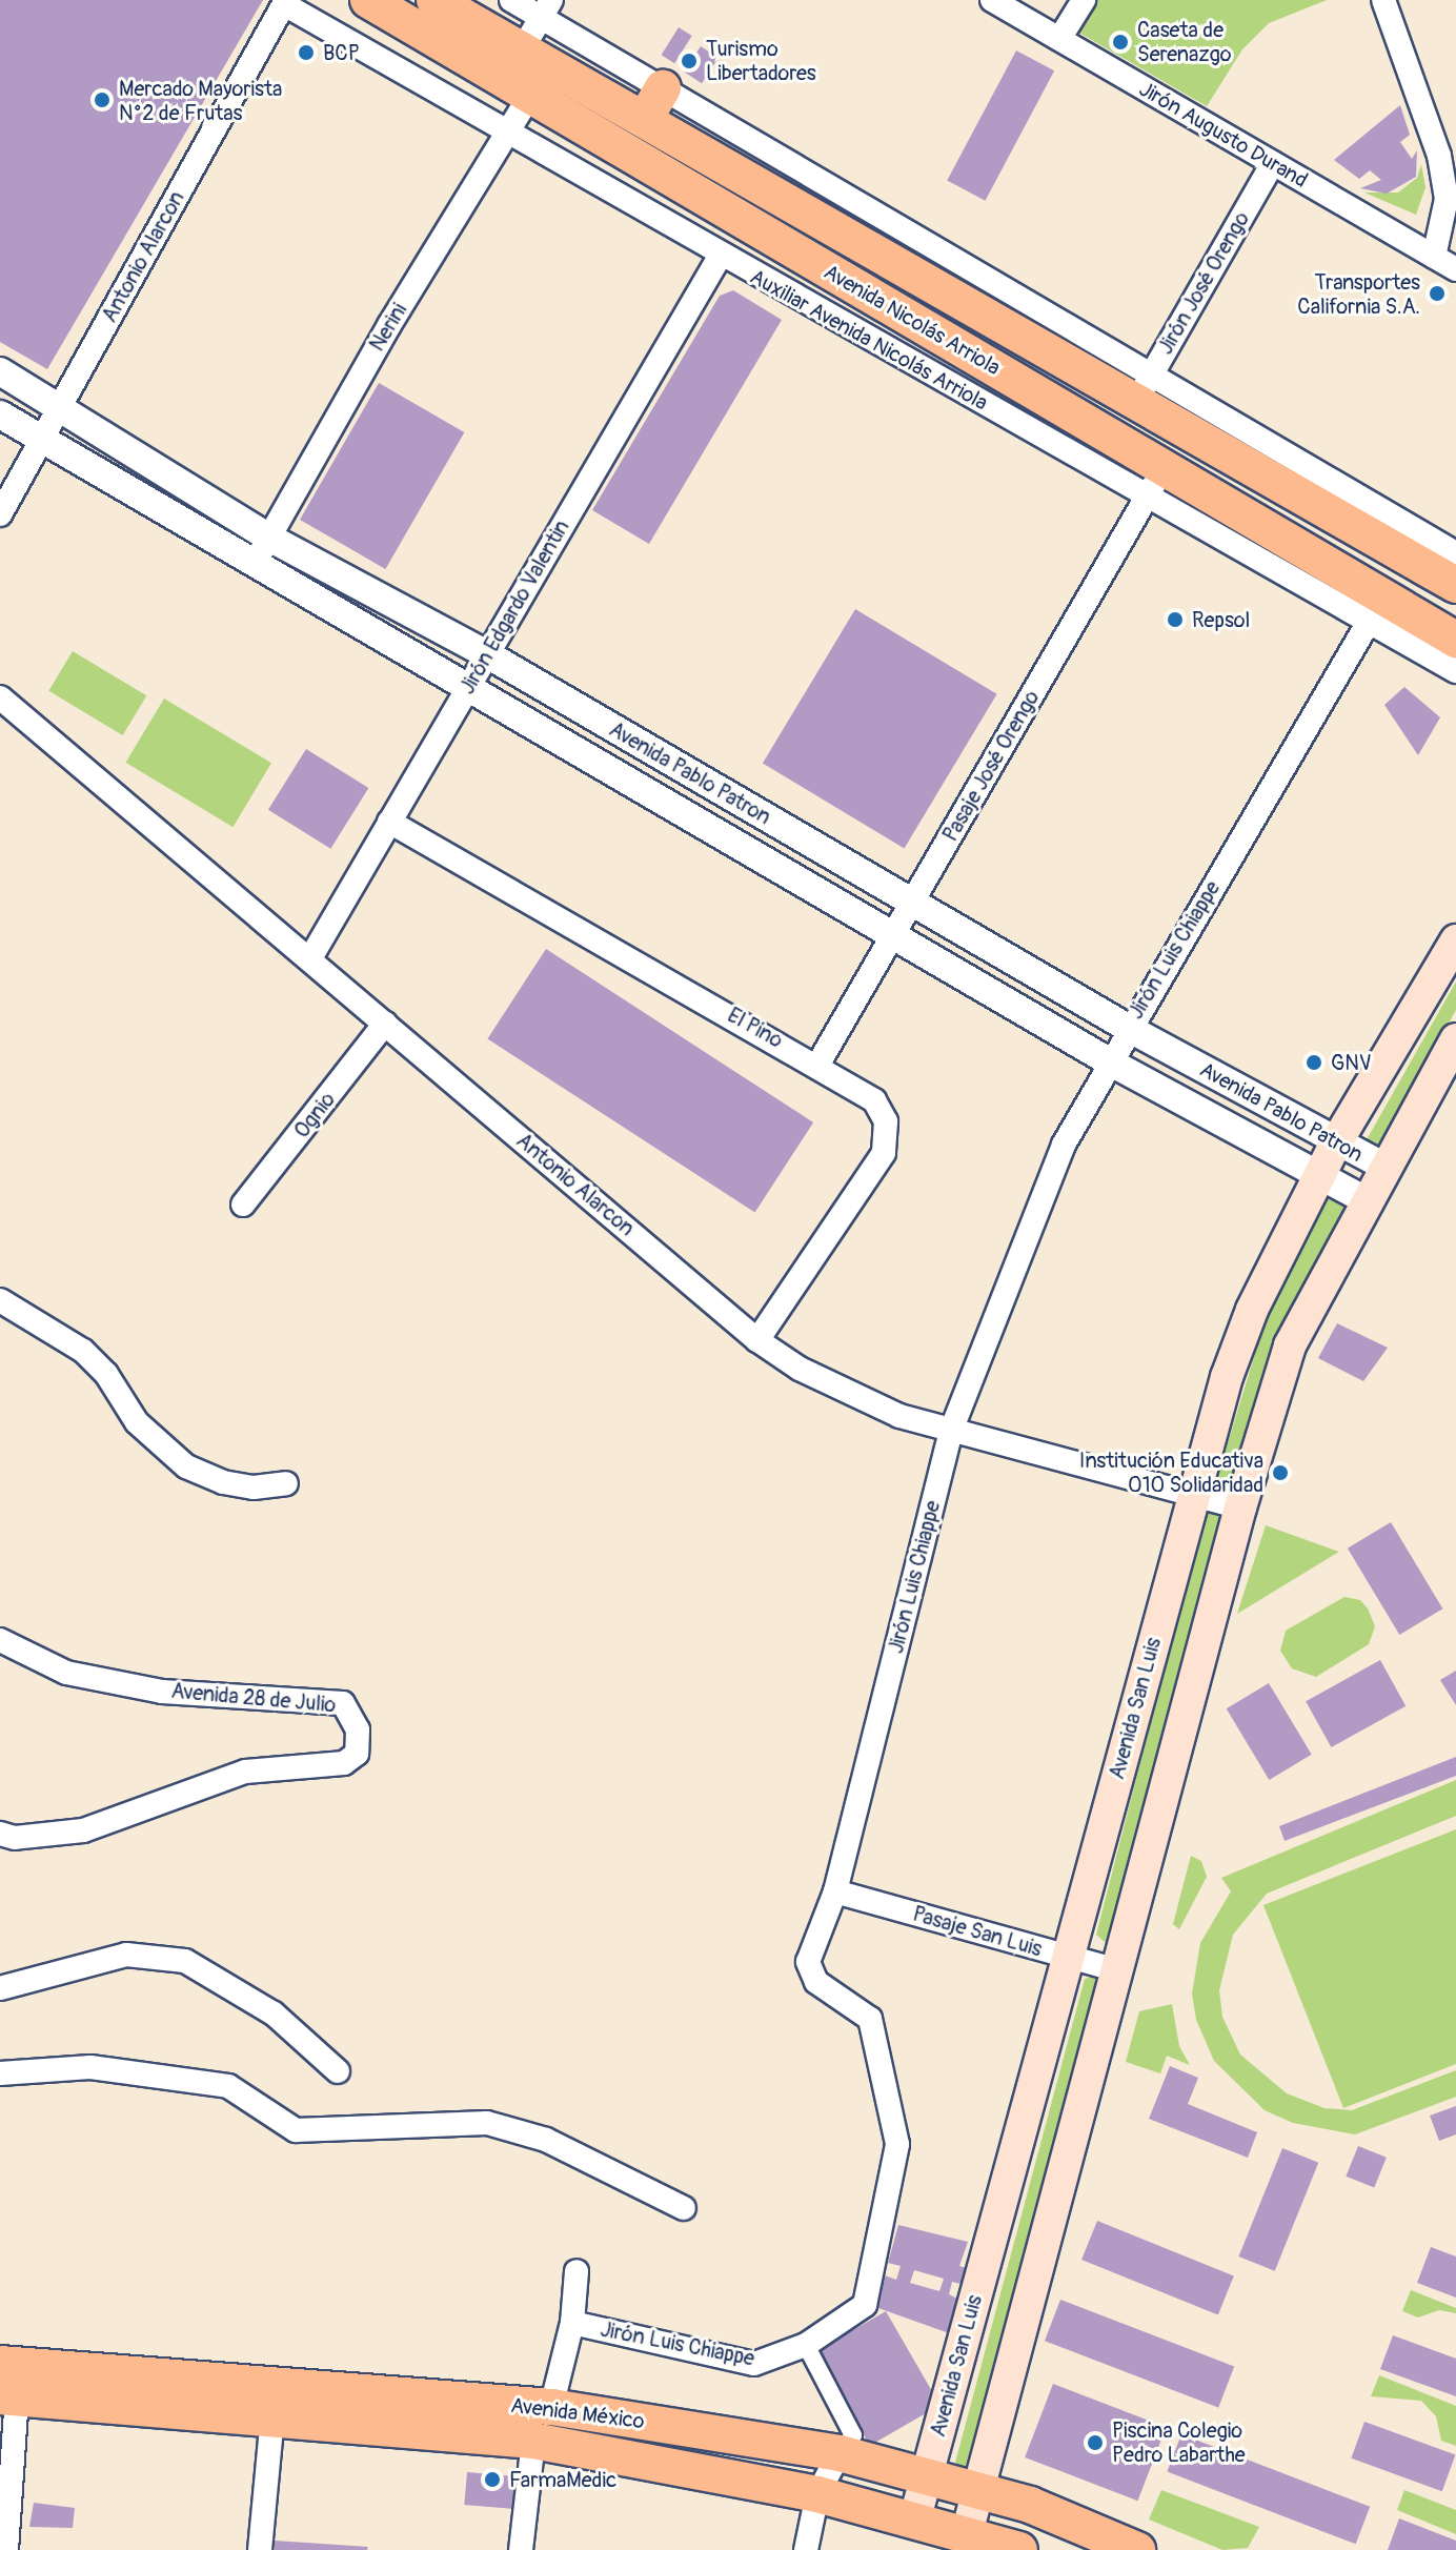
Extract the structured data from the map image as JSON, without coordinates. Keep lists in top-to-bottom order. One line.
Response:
{"streets":{"main road":["Avenida Nicolás Arriola","Avenida San Luis","Avenida México"],"street":["Jirón Augusto Durand","Antonio Alarcon","Jirón José Orengo","Nerini","Auxiliar Avenida Nicolás Arriola","Jirón Edgardo Valentin","Pasaje José Orengo","Avenida Pablo Patron","Jirón Luis Chiappe","El Pino","Ognio","Avenida 28 de Julio","Pasaje San Luis"]},"crossings":[["Jirón Augusto Durand","Jirón José Orengo"],["Antonio Alarcon","Auxiliar Avenida Nicolás Arriola"],["Antonio Alarcon","Jirón Edgardo Valentin"],["Antonio Alarcon","Avenida Pablo Patron"],["Antonio Alarcon","Jirón Luis Chiappe"],["Antonio Alarcon","El Pino"],["Antonio Alarcon","Ognio"],["Antonio Alarcon","Avenida San Luis"],["Jirón José Orengo","Avenida Nicolás Arriola"],["Avenida Nicolás Arriola","Nerini"],["Avenida Nicolás Arriola","Auxiliar Avenida Nicolás Arriola"],["Avenida Nicolás Arriola","Pasaje José Orengo"],["Avenida Nicolás Arriola","Jirón Luis Chiappe"],["Nerini","Auxiliar Avenida Nicolás Arriola"],["Nerini","Avenida Pablo Patron"],["Auxiliar Avenida Nicolás Arriola","Jirón Edgardo Valentin"],["Auxiliar Avenida Nicolás Arriola","Pasaje José Orengo"],["Auxiliar Avenida Nicolás Arriola","Jirón Luis Chiappe"],["Jirón Edgardo Valentin","Avenida Pablo Patron"],["Jirón Edgardo Valentin","El Pino"],["Pasaje José Orengo","Avenida Pablo Patron"],["Pasaje José Orengo","El Pino"],["Avenida Pablo Patron","Jirón Luis Chiappe"],["Avenida Pablo Patron","Avenida San Luis"],["Jirón Luis Chiappe","Pasaje San Luis"],["Avenida San Luis","Pasaje San Luis"],["Avenida San Luis","Avenida México"]],"places":["Caseta de Serenazgo","BCP","Turismo Libertadores","Mercado Mayorista N°2 de Frutas","Transportes California S.A.","Repsol","GNV","Institución Educativa 010 Solidaridad","Piscina Colegio Pedro Labarthe","FarmaMedic"]}
